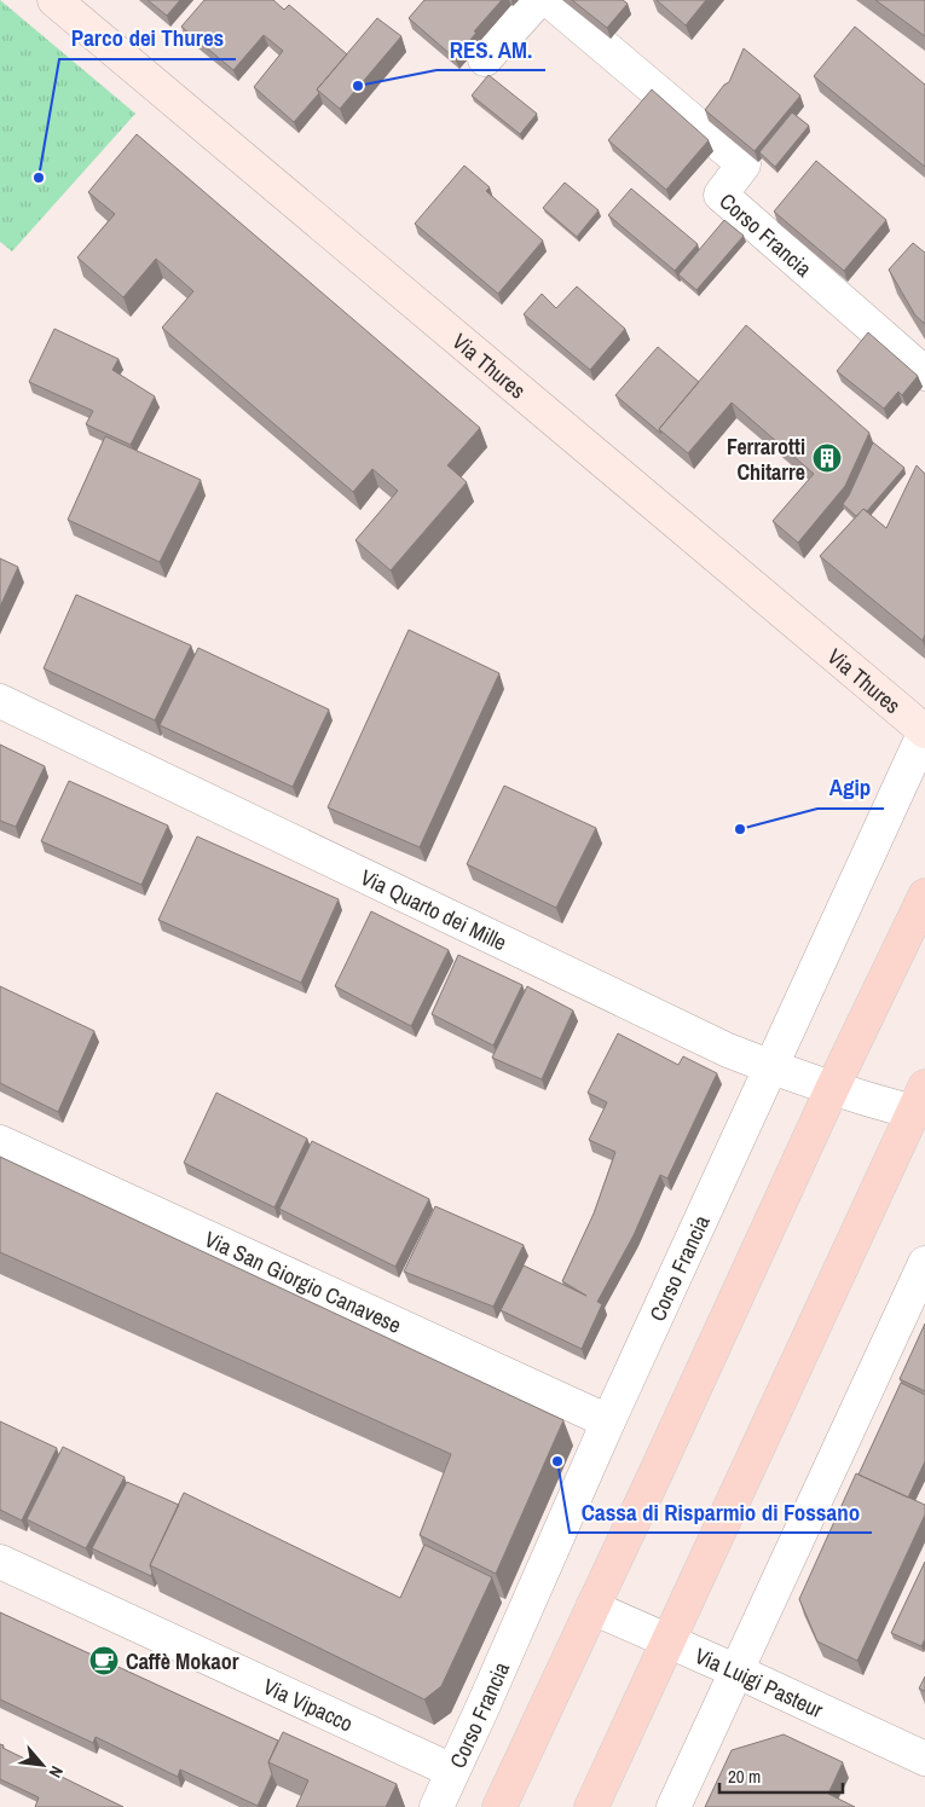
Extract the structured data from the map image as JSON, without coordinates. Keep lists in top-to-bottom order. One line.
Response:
{"streets":{"street":["Corso Francia","Via Thures","Via Quarto dei Mille","Via San Giorgio Canavese","Via Luigi Pasteur","Via Vipacco"]},"crossings":[["Corso Francia","Via Thures"],["Corso Francia","Via Quarto dei Mille"],["Corso Francia","Via San Giorgio Canavese"],["Corso Francia","Via Vipacco"]],"places":{"other":["RES. AM.","Parco dei Thures","Agip","Cassa di Risparmio di Fossano"],"building":["Ferrarotti Chitarre"],"cafe":["Caffè Mokaor"]},"scale_bar":"20 m","north":"bottom right"}
